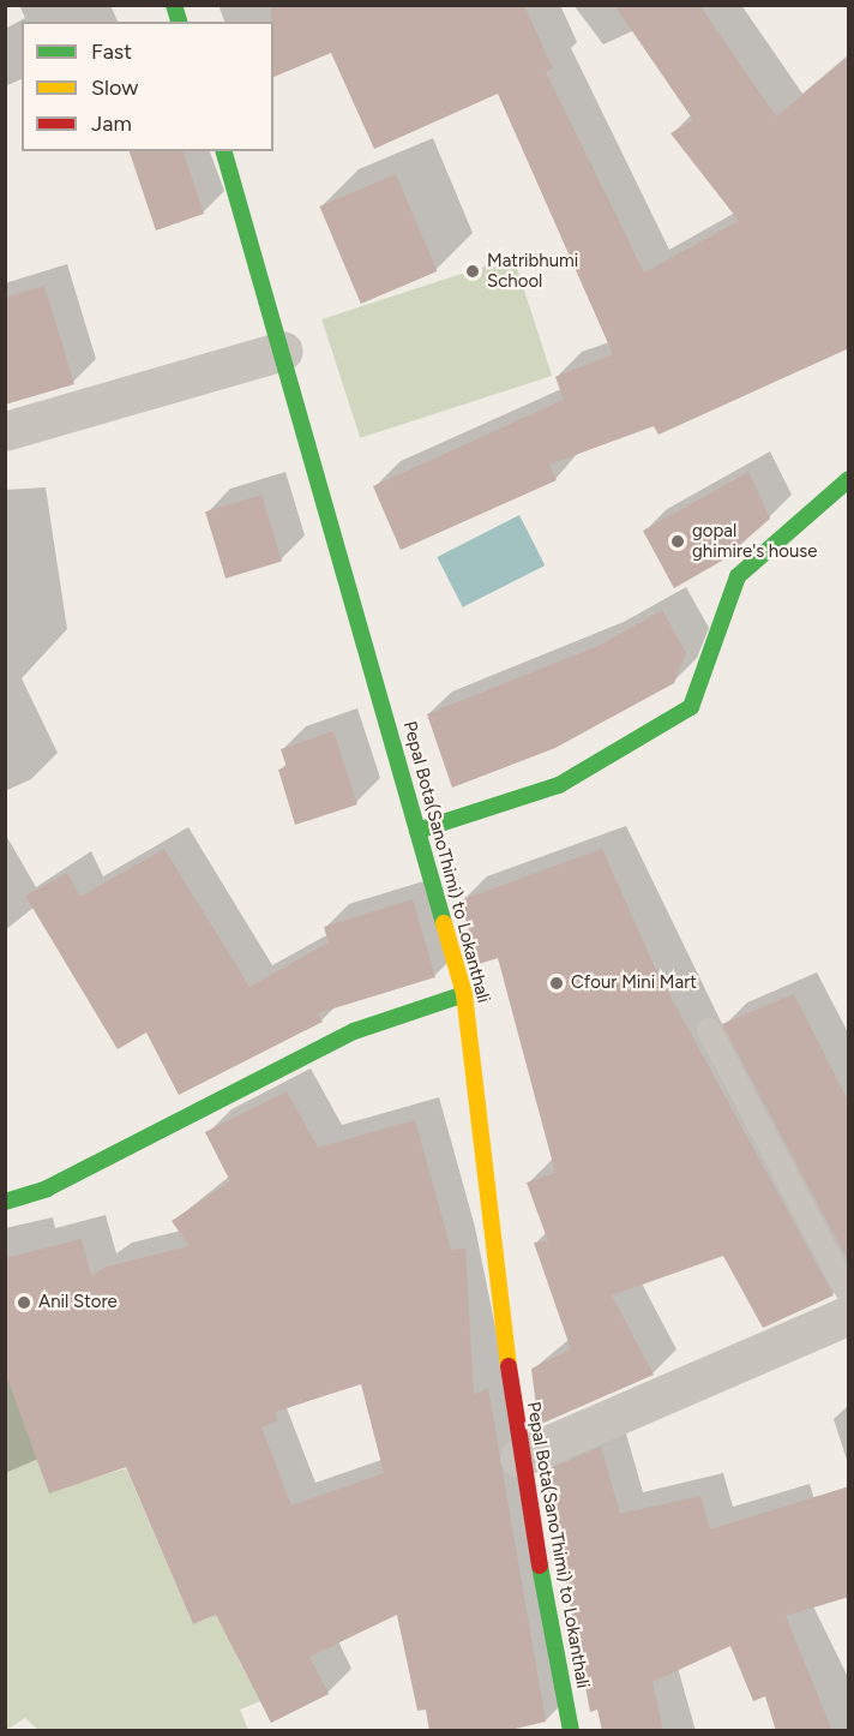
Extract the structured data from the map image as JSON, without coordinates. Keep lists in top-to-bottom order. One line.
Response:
{"streets":{"main road":["Pepal Bota(SanoThimi) to Lokanthali"]},"places":["Matribhumi School","gopal ghimire's house","Cfour Mini Mart","Anil Store"],"legend":["Fast","Slow","Jam"]}
